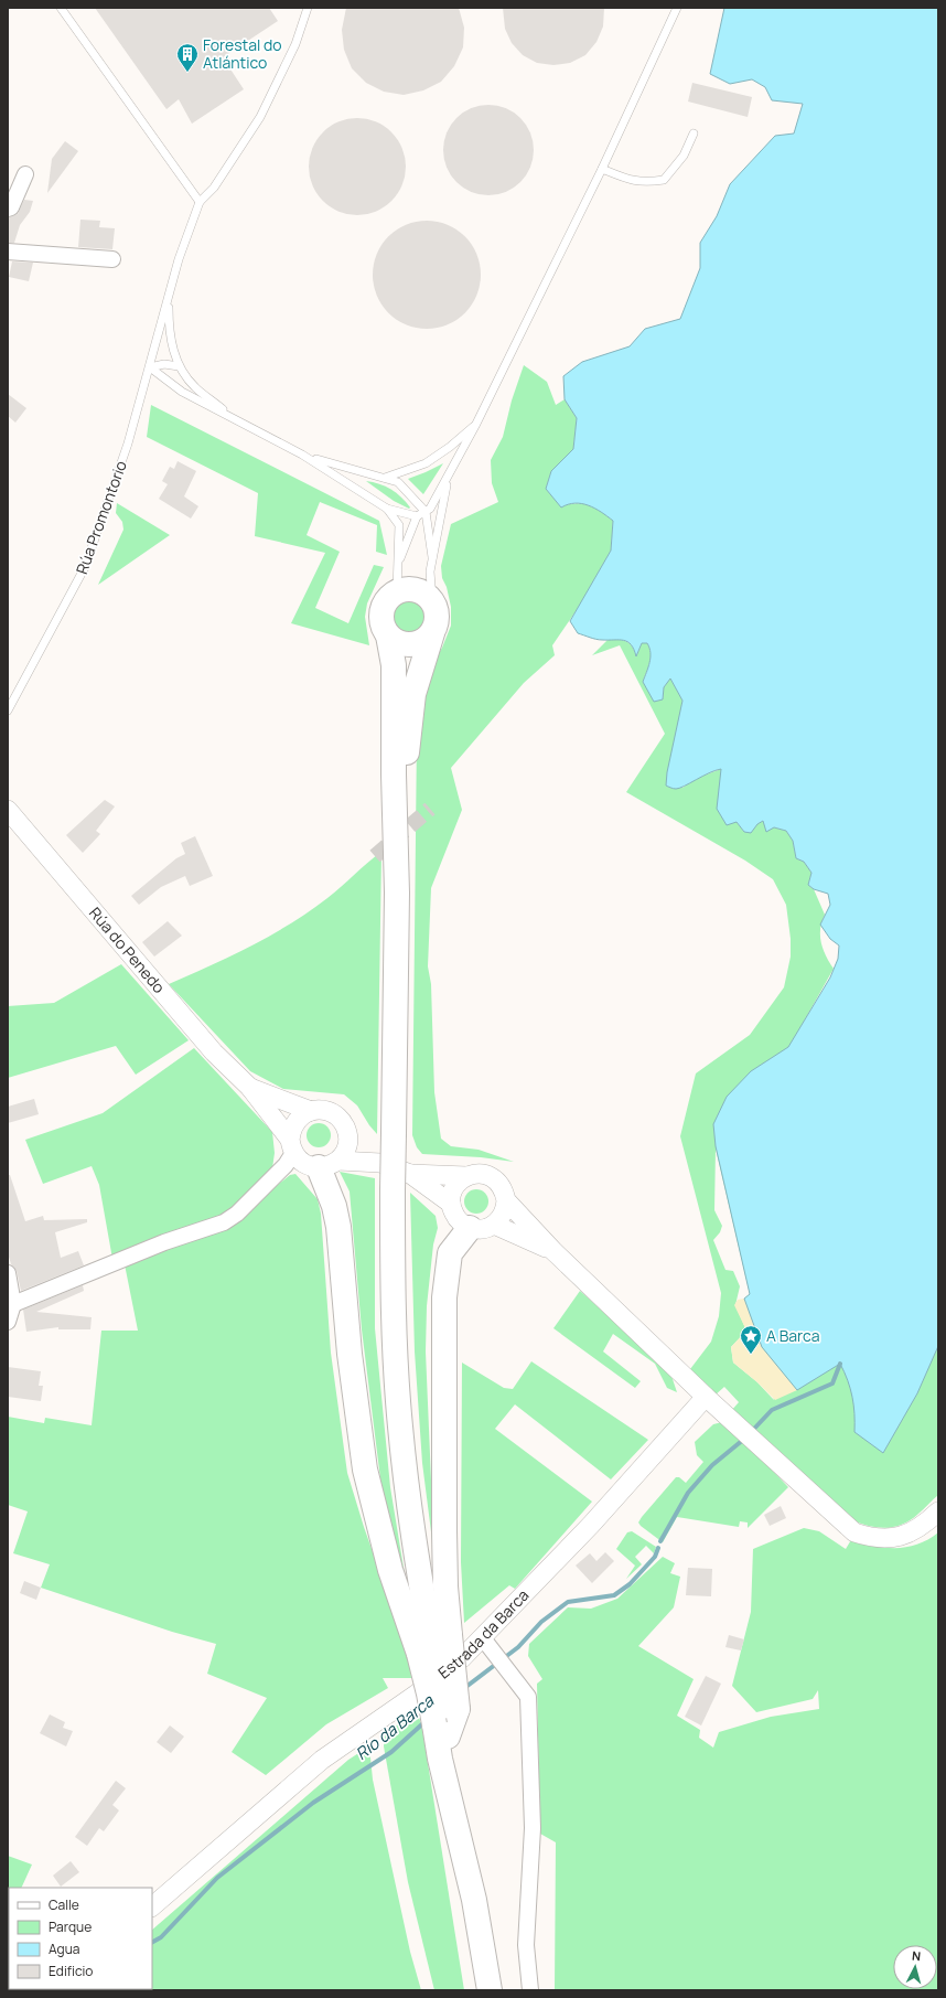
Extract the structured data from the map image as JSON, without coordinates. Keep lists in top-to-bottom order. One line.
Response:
{"streets":{"street":["Rúa do Penedo","Estrada da Barca"],"lane":["Rúa Promontorio"]},"water":["Río da Barca"],"places":{"building":["Forestal do Atlántico"],"place":["A Barca"]},"legend":["Calle","Parque","Agua","Edificio"],"north":"top"}
